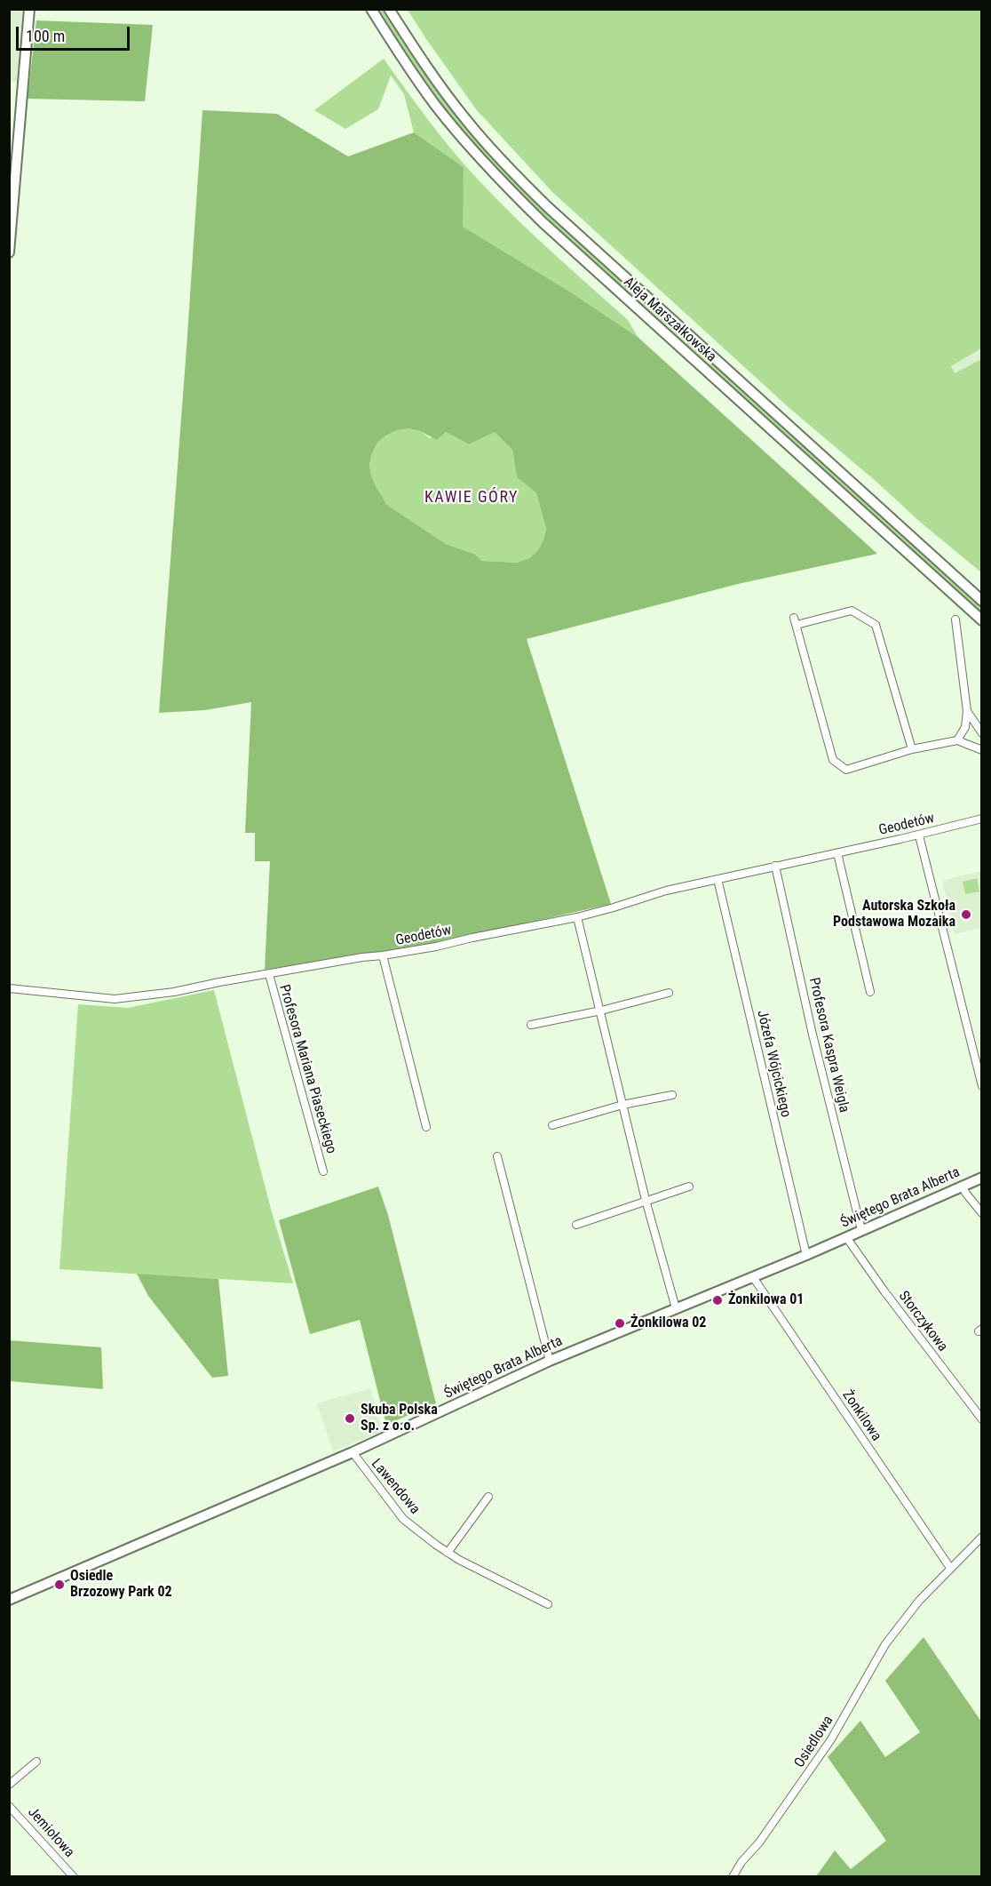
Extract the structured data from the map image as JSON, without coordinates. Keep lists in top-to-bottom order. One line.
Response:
{"streets":{"main road":["Aleja Marszałkowska","Świętego Brata Alberta"],"street":["Geodetów","Profesora Kaspra Weigla","Józefa Wójcickiego","Profesora Mariana Piaseckiego","Storczykowa","Żonkilowa","Lawendowa","Osiedlowa","Jemiołowa"]},"crossings":[["Geodetów","Profesora Kaspra Weigla"],["Geodetów","Józefa Wójcickiego"],["Geodetów","Profesora Mariana Piaseckiego"],["Profesora Kaspra Weigla","Świętego Brata Alberta"],["Józefa Wójcickiego","Świętego Brata Alberta"],["Świętego Brata Alberta","Storczykowa"],["Świętego Brata Alberta","Żonkilowa"],["Świętego Brata Alberta","Lawendowa"],["Żonkilowa","Osiedlowa"]],"districts":["KAWIE GÓRY"],"places":["Autorska Szkoła Podstawowa Mozaika","Żonkilowa 01","Żonkilowa 02","Skuba Polska Sp. z o.o.","Osiedle Brzozowy Park 02"],"scale_bar":"100 m"}
